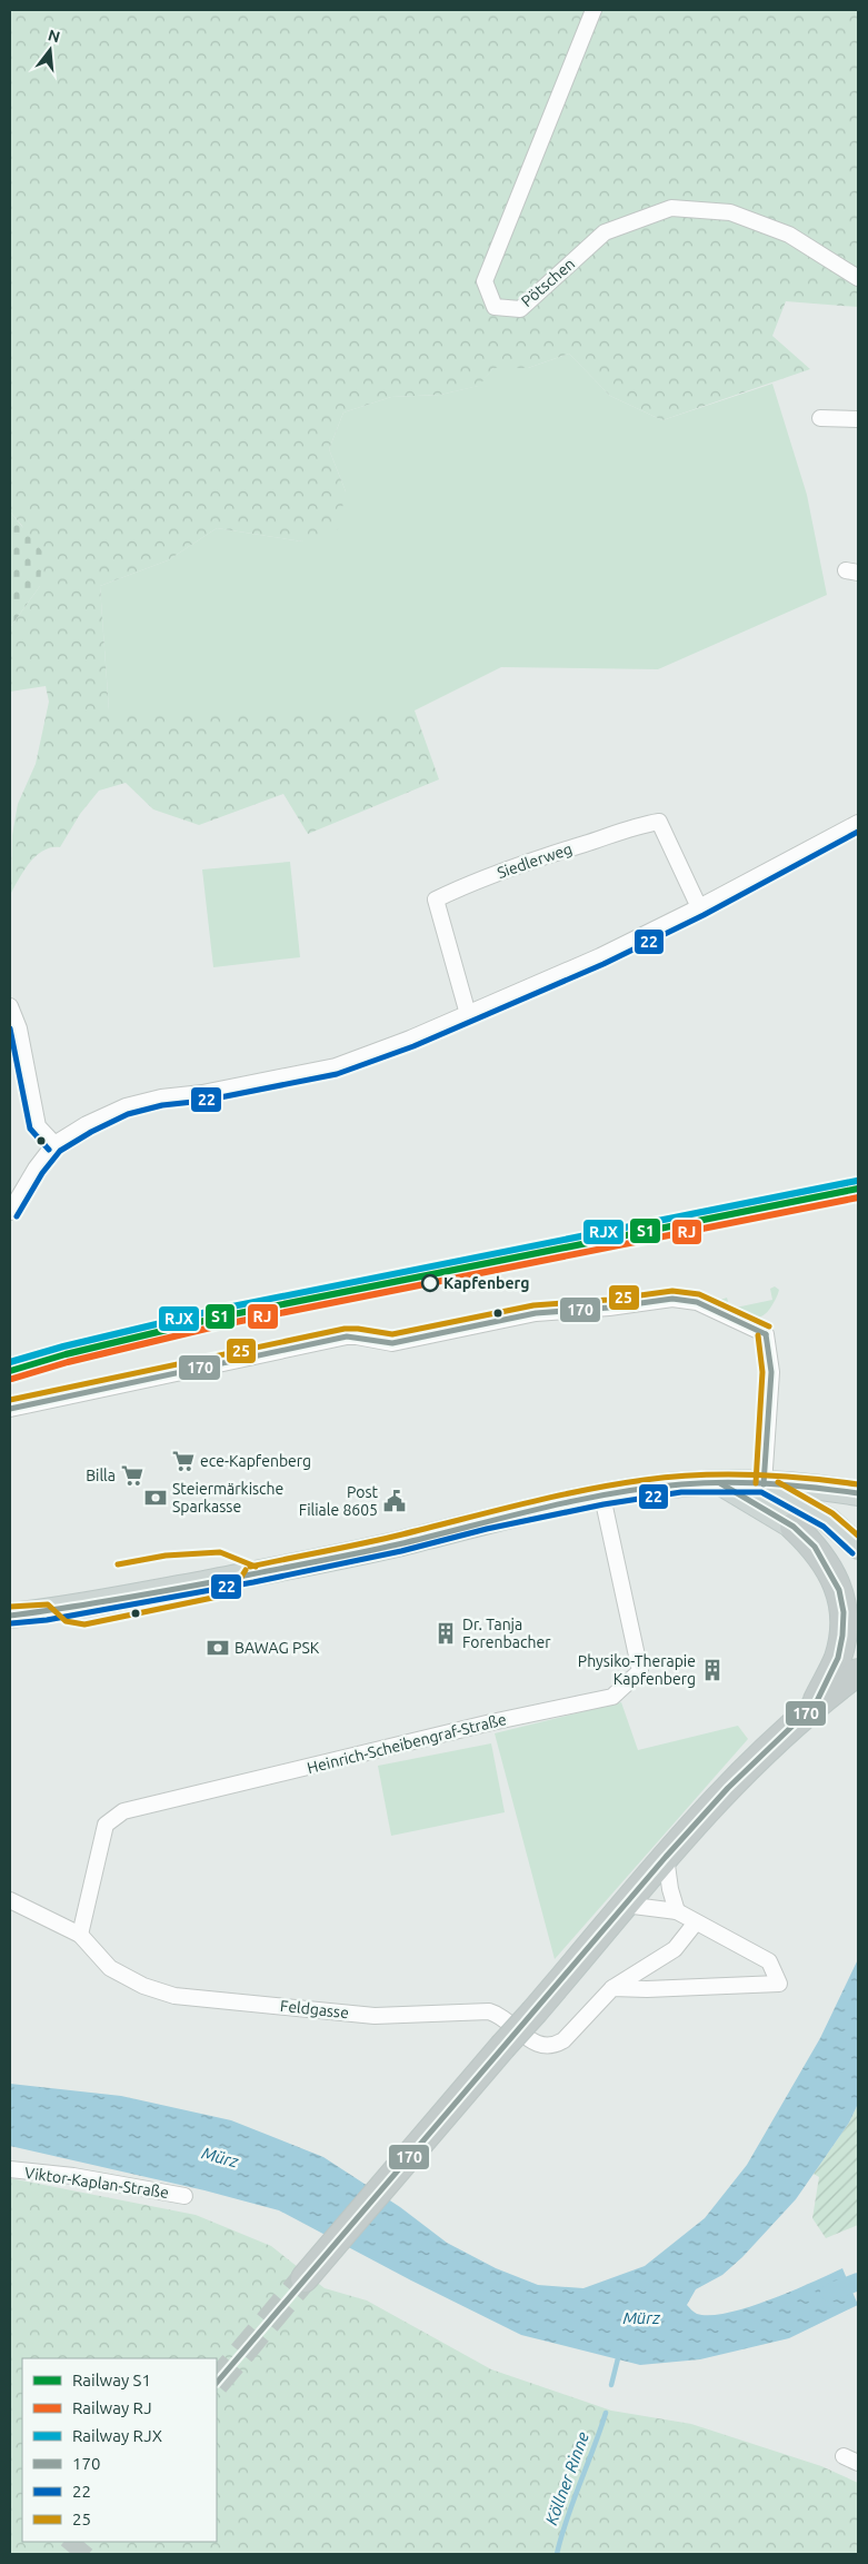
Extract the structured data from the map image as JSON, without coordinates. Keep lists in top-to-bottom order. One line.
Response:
{"streets":{"street":["Pötschen","Siedlerweg","Heinrich-Scheibengraf-Straße","Feldgasse","Viktor-Kaplan-Straße"]},"crossings":[["Heinrich-Scheibengraf-Straße","Feldgasse"]],"water":["Mürz","Köllner Rinne"],"places":{"other":["Kapfenberg"],"supermarket":["ece-Kapfenberg","Billa"],"bank":["Steiermärkische Sparkasse","BAWAG PSK"],"public building":["Post Filiale 8605"],"building":["Dr. Tanja Forenbacher","Physiko-Therapie Kapfenberg"]},"lines":["transit line 22","rail line RJX","rail line S1","rail line RJ","transit line 25","transit line 170"],"legend":["Railway S1","Railway RJ","Railway RJX","170","22","25"],"north":"top"}
